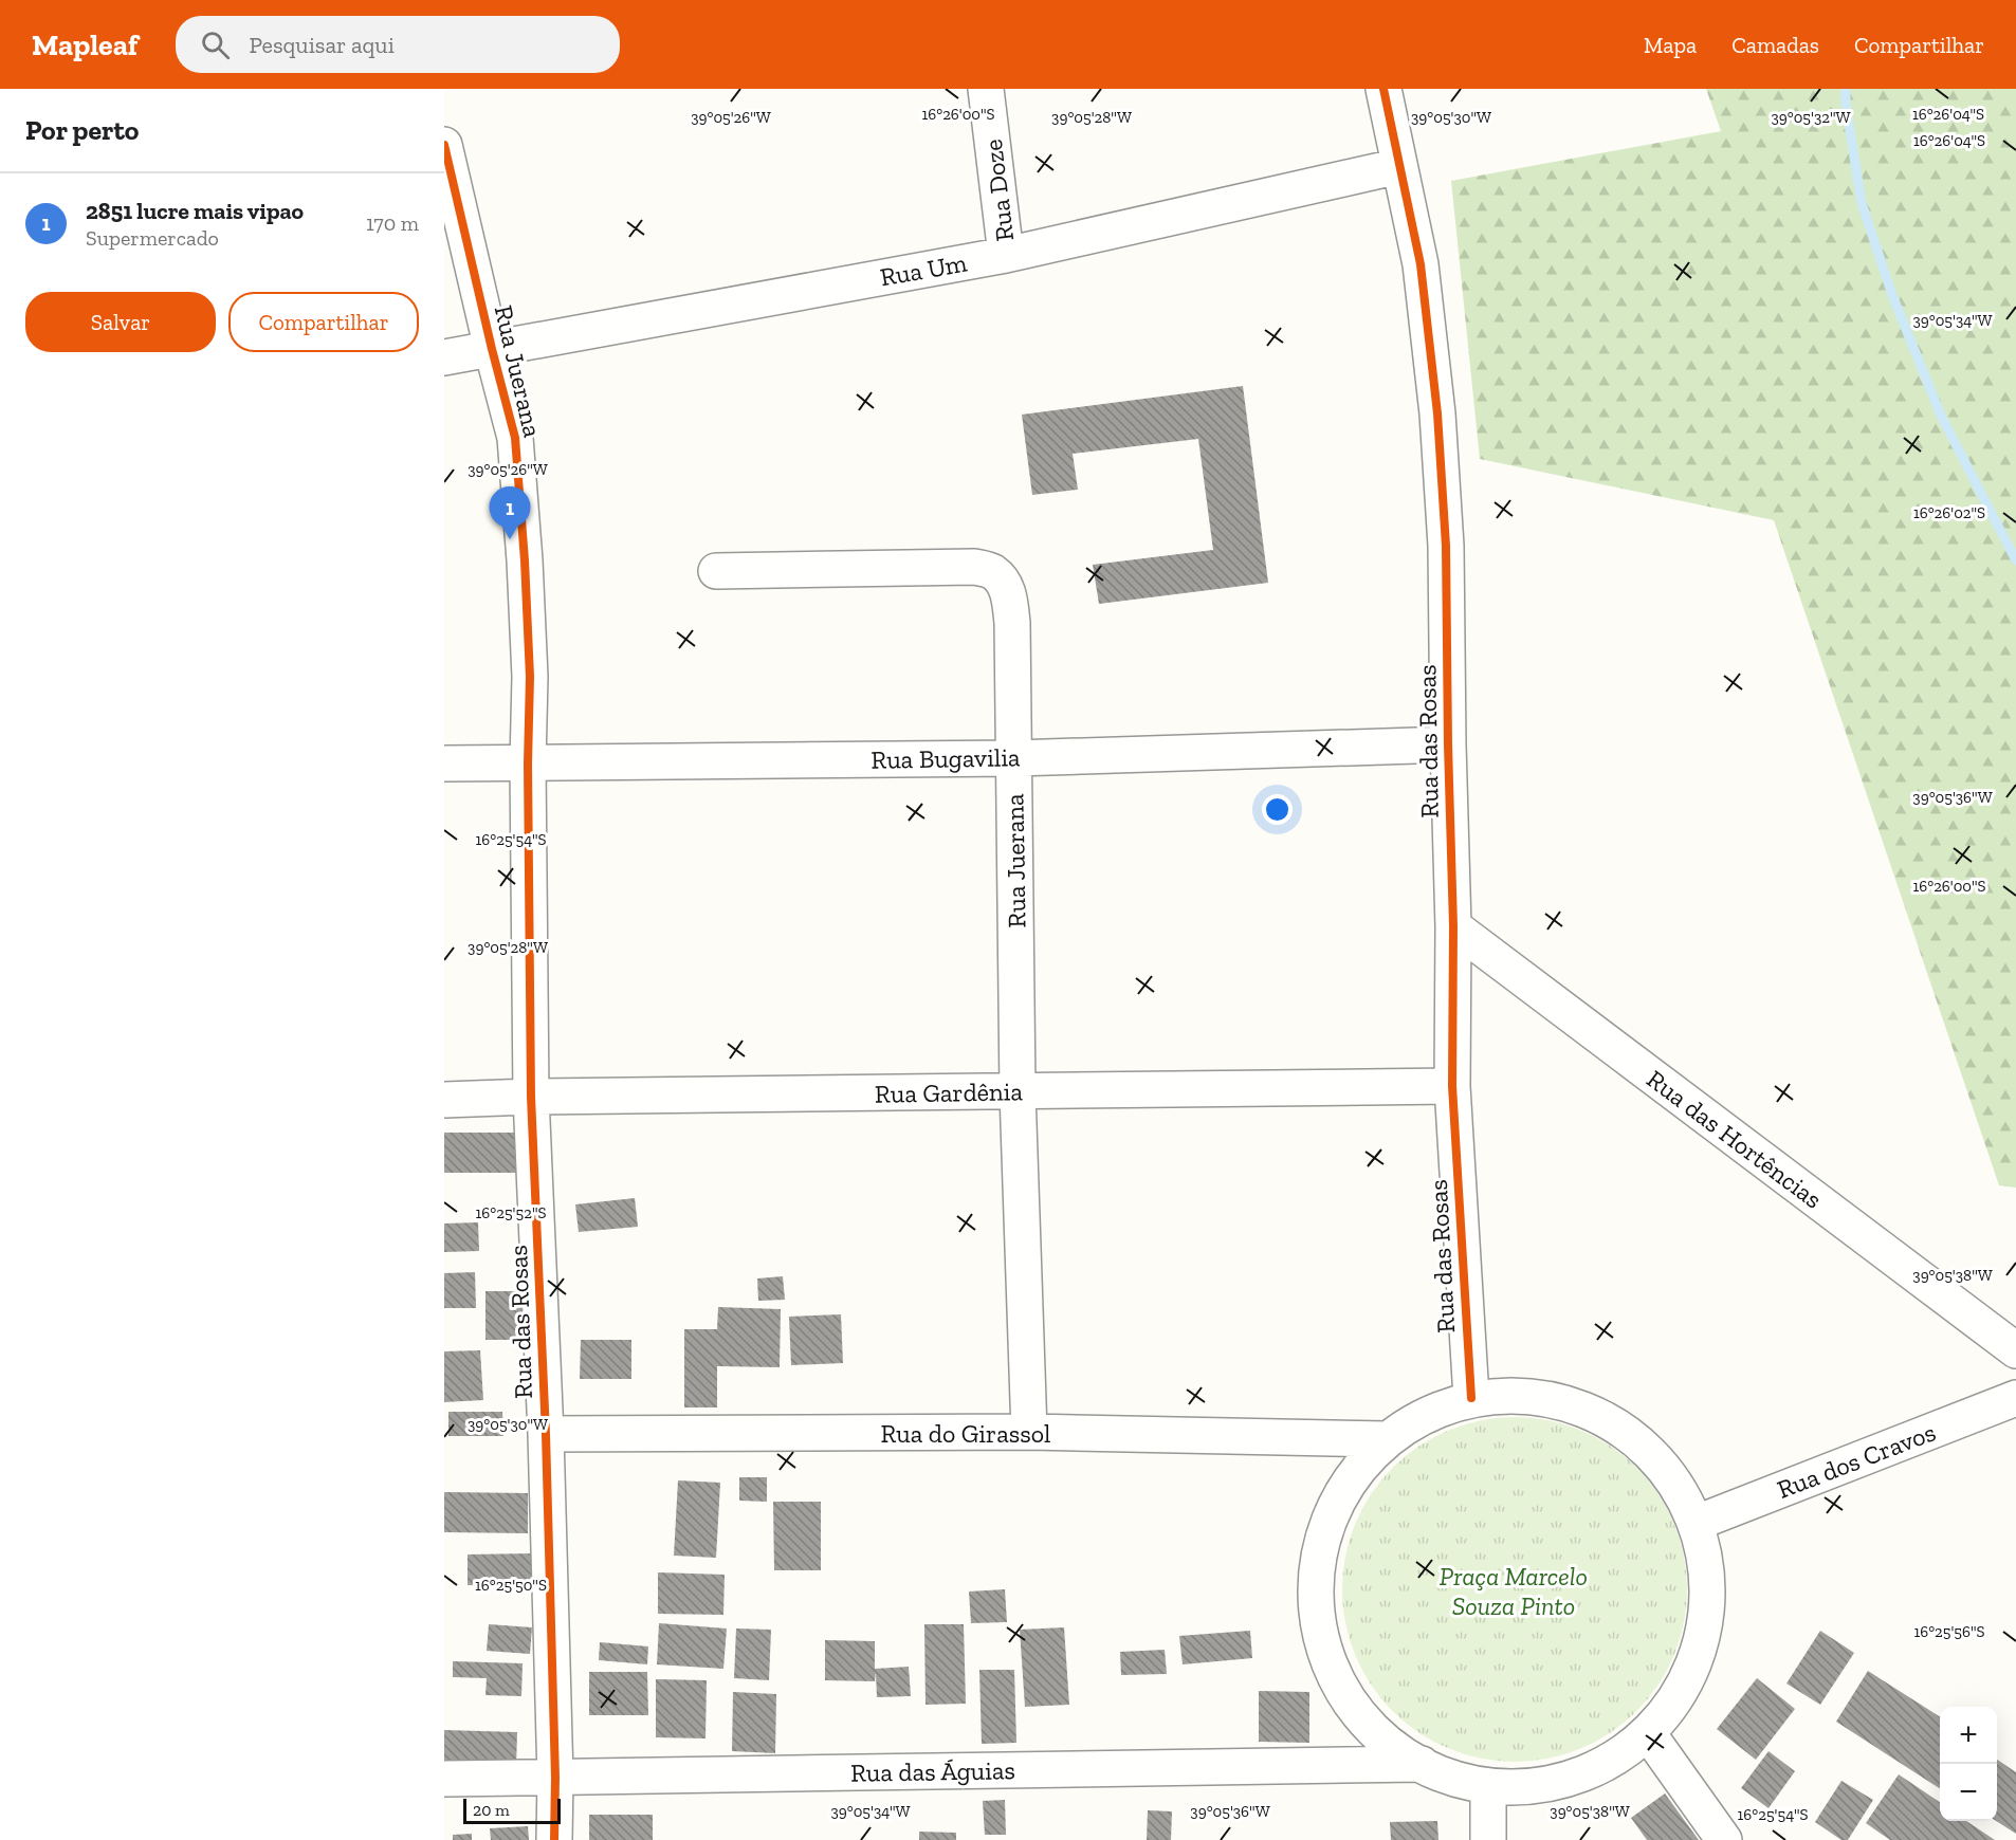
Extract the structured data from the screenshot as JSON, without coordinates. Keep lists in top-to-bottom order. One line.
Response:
{"streets":{"street":["Rua Doze","Rua Um","Rua Juerana","Rua das Rosas","Rua Bugavilia","Rua Gardênia","Rua das Hortências","Rua do Girassol","Rua dos Cravos","Rua das Águias"]},"crossings":[["Rua Doze","Rua Um"],["Rua Um","Rua Juerana"],["Rua Um","Rua das Rosas"],["Rua Juerana","Rua das Rosas"],["Rua Juerana","Rua Bugavilia"],["Rua Juerana","Rua Gardênia"],["Rua Juerana","Rua do Girassol"],["Rua das Rosas","Rua Bugavilia"],["Rua das Rosas","Rua Gardênia"],["Rua das Rosas","Rua das Hortências"],["Rua das Rosas","Rua do Girassol"],["Rua das Rosas","Rua das Águias"]],"parks":["Praça Marcelo Souza Pinto"],"scale_bar":"20 m","page":{"header":"Mapleaf","search":"Pesquisar aqui","nav":["Mapa","Camadas","Compartilhar"],"heading":"Por perto","list":[{"mark":"1","name":"2851 lucre mais vipao","note":"Supermercado","value":"170 m"}],"buttons":["Salvar","Compartilhar"],"pins":"1","map_buttons":["+","−"],"scale":"20 m"},"coordinates":["16°26'04\"S","16°26'00\"S","39°05'26\"W","39°05'28\"W","39°05'30\"W","39°05'32\"W","39°05'34\"W","16°26'02\"S","39°05'36\"W","16°25'54\"S","16°25'52\"S","39°05'38\"W","16°25'50\"S","16°25'56\"S"]}
